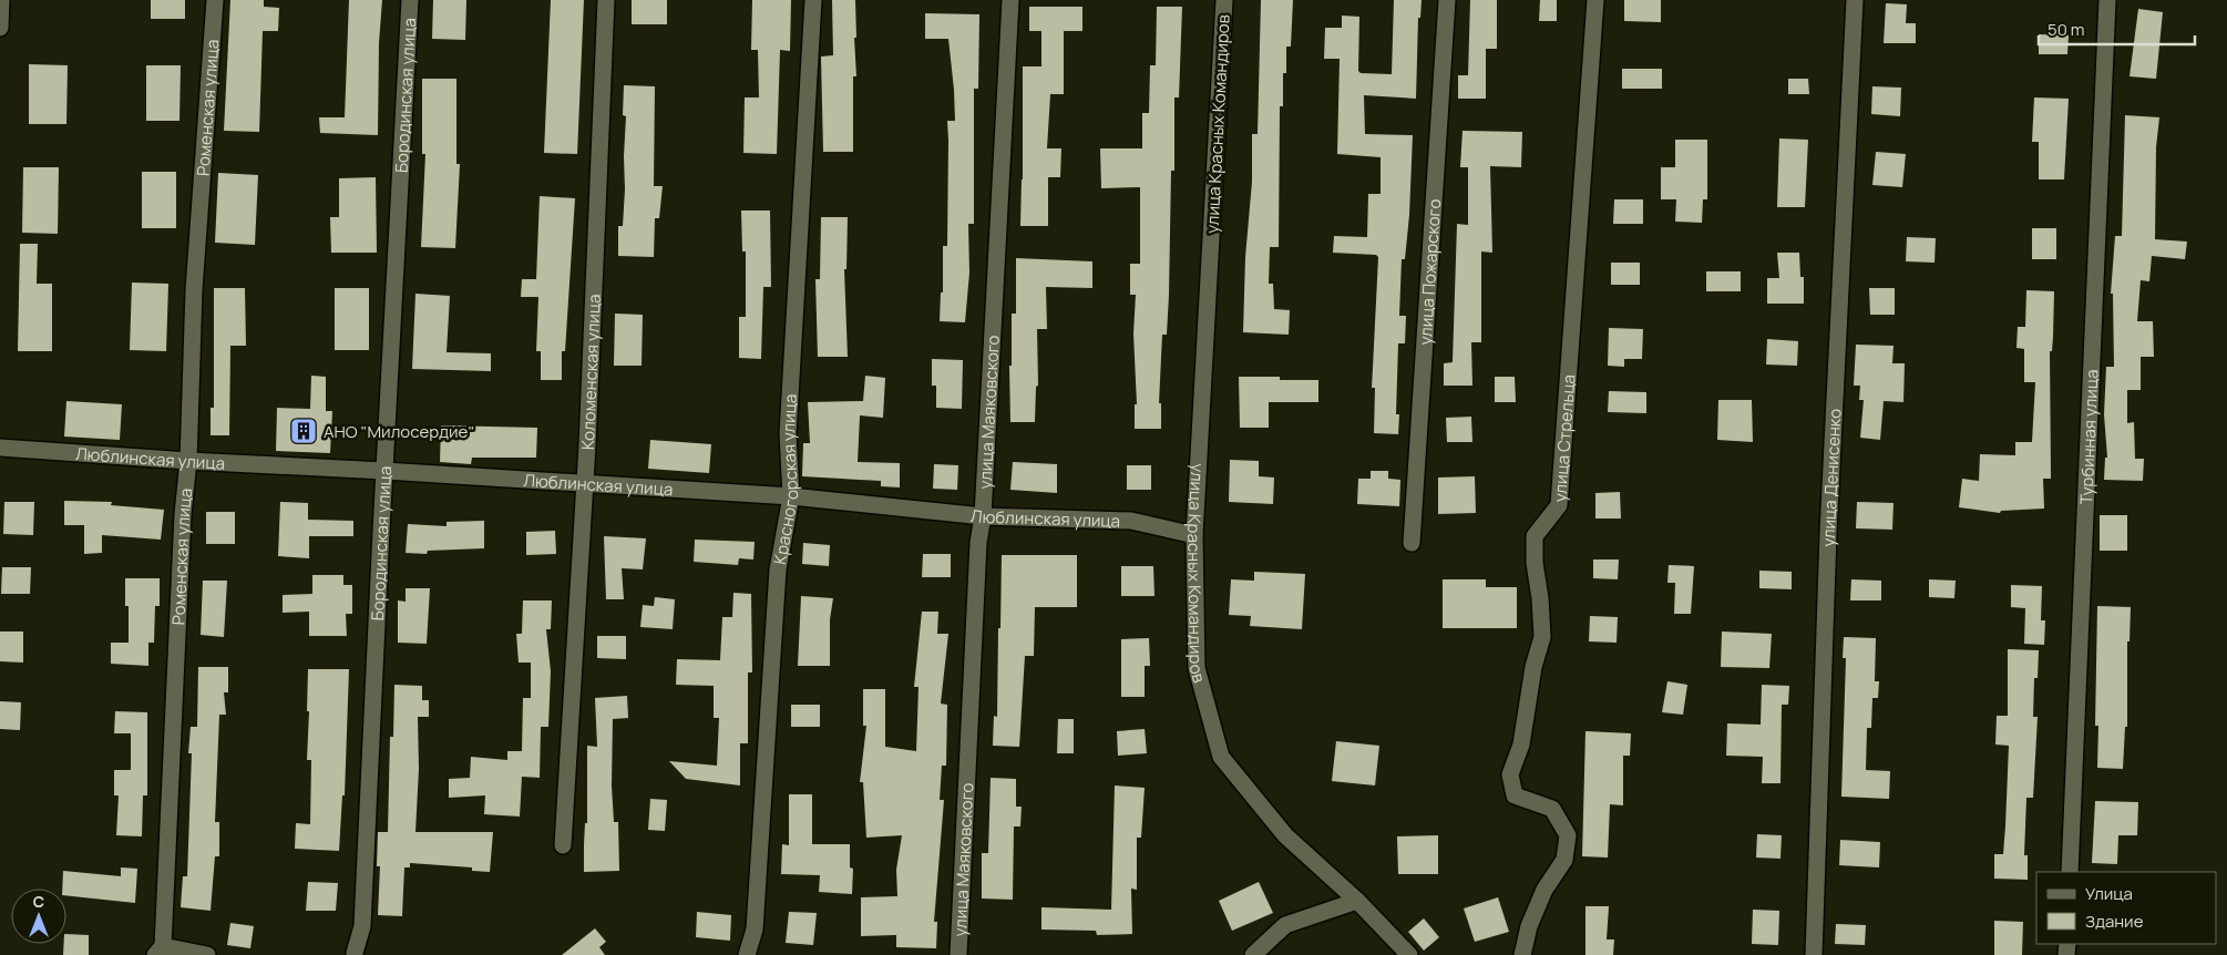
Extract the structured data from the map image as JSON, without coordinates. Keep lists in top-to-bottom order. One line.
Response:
{"streets":{"street":["Бородинская улица","Роменская улица","улица Красных Командиров","улица Пожарского","Коломенская улица","улица Маяковского","Турбинная улица","улица Стрельца","Люблинская улица","улица Денисенко","Красногорская улица"]},"crossings":[["Бородинская улица","Люблинская улица"],["Роменская улица","Люблинская улица"],["улица Красных Командиров","Люблинская улица"],["Коломенская улица","Люблинская улица"],["улица Маяковского","Люблинская улица"],["Люблинская улица","Красногорская улица"]],"places":{"building":["АНО \"Милосердие\""]},"legend":["Улица","Здание"],"scale_bar":"50 m","north":"top"}
